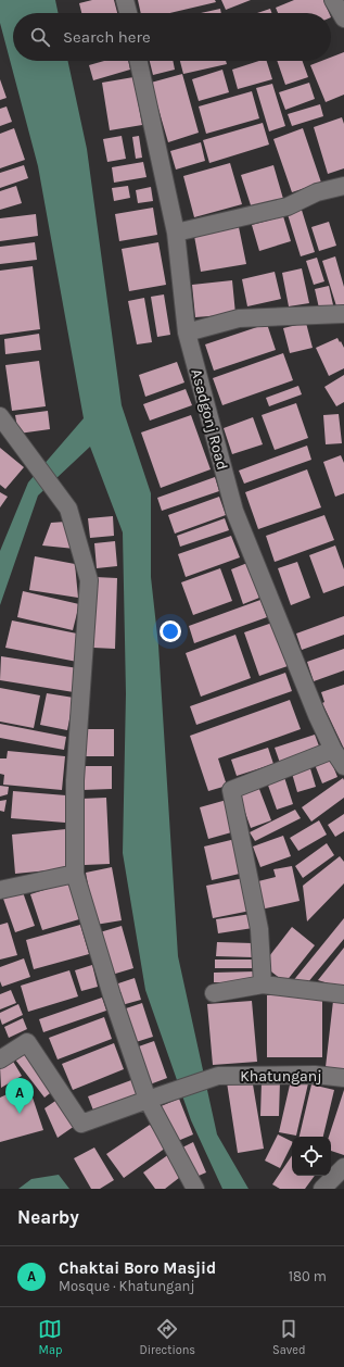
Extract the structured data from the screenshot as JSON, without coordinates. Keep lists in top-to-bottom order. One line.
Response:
{"streets":{"street":["Asadgonj Road","Khatunganj"]},"page":{"search":"Search here","pins":"A","heading":"Nearby","list":[{"mark":"A","name":"Chaktai Boro Masjid","note":"Mosque · Khatunganj","value":"180 m"}],"nav":["Map","Directions","Saved"]}}
